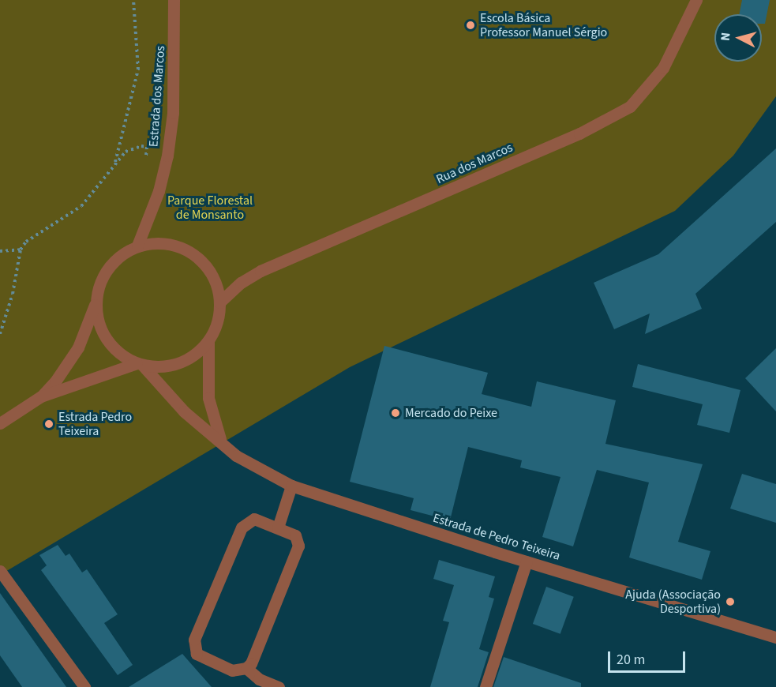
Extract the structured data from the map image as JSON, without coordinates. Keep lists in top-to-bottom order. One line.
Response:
{"streets":{"street":["Estrada dos Marcos","Rua dos Marcos","Estrada de Pedro Teixeira"]},"crossings":[["Estrada dos Marcos","Rua dos Marcos"],["Estrada dos Marcos","Estrada de Pedro Teixeira"],["Rua dos Marcos","Estrada de Pedro Teixeira"]],"parks":["Parque Florestal de Monsanto"],"places":["Escola Básica Professor Manuel Sérgio","Mercado do Peixe","Estrada Pedro Teixeira","Ajuda (Associação Desportiva)"],"scale_bar":"20 m","north":"left"}
